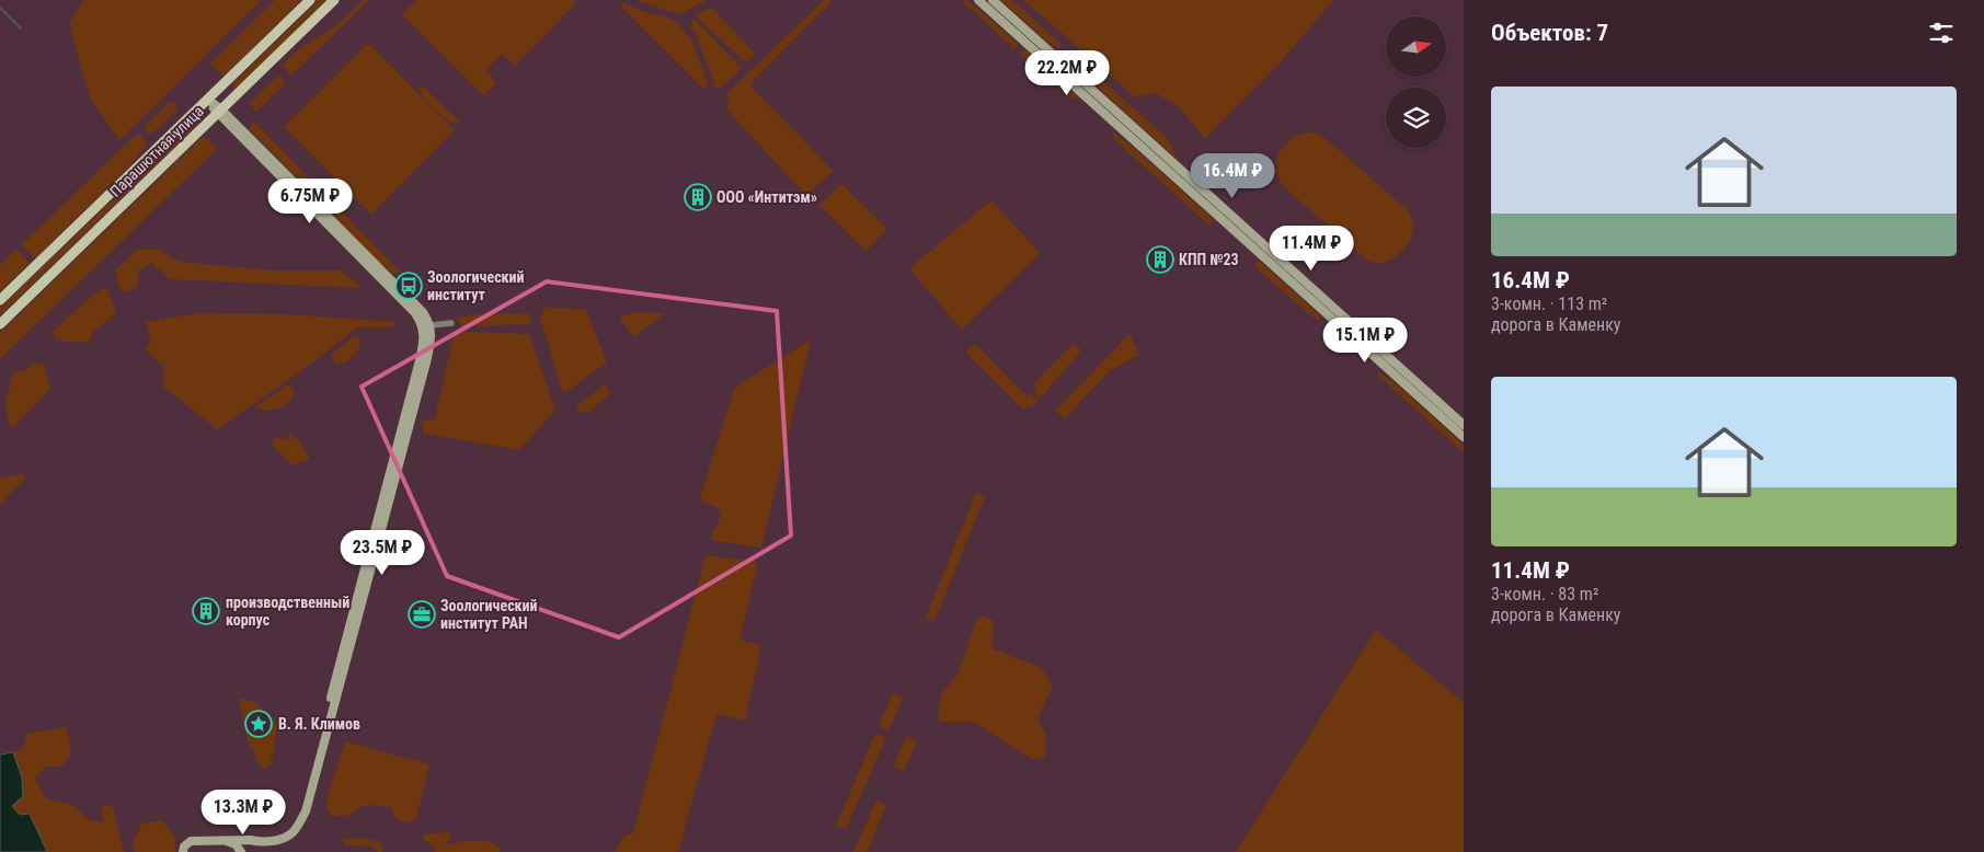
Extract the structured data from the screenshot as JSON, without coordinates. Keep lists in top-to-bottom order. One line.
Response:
{"streets":{"main road":["Парашютная улица"]},"places":{"building":["ООО «Интитэм»","КПП №23","производственный корпус"],"bus stop":["Зоологический институт"],"office":["Зоологический институт РАН"],"place":["В. Я. Климов"]},"north":"right","page":{"heading":"Объектов: 7","price":["22.2M ₽","16.4M ₽","6.75M ₽","11.4M ₽","15.1M ₽","23.5M ₽","13.3M ₽"],"list":[{"name":"16.4M ₽","note":"3-комн. · 113 m² · дорога в Каменку"},{"name":"11.4M ₽","note":"3-комн. · 83 m² · дорога в Каменку"}]}}
